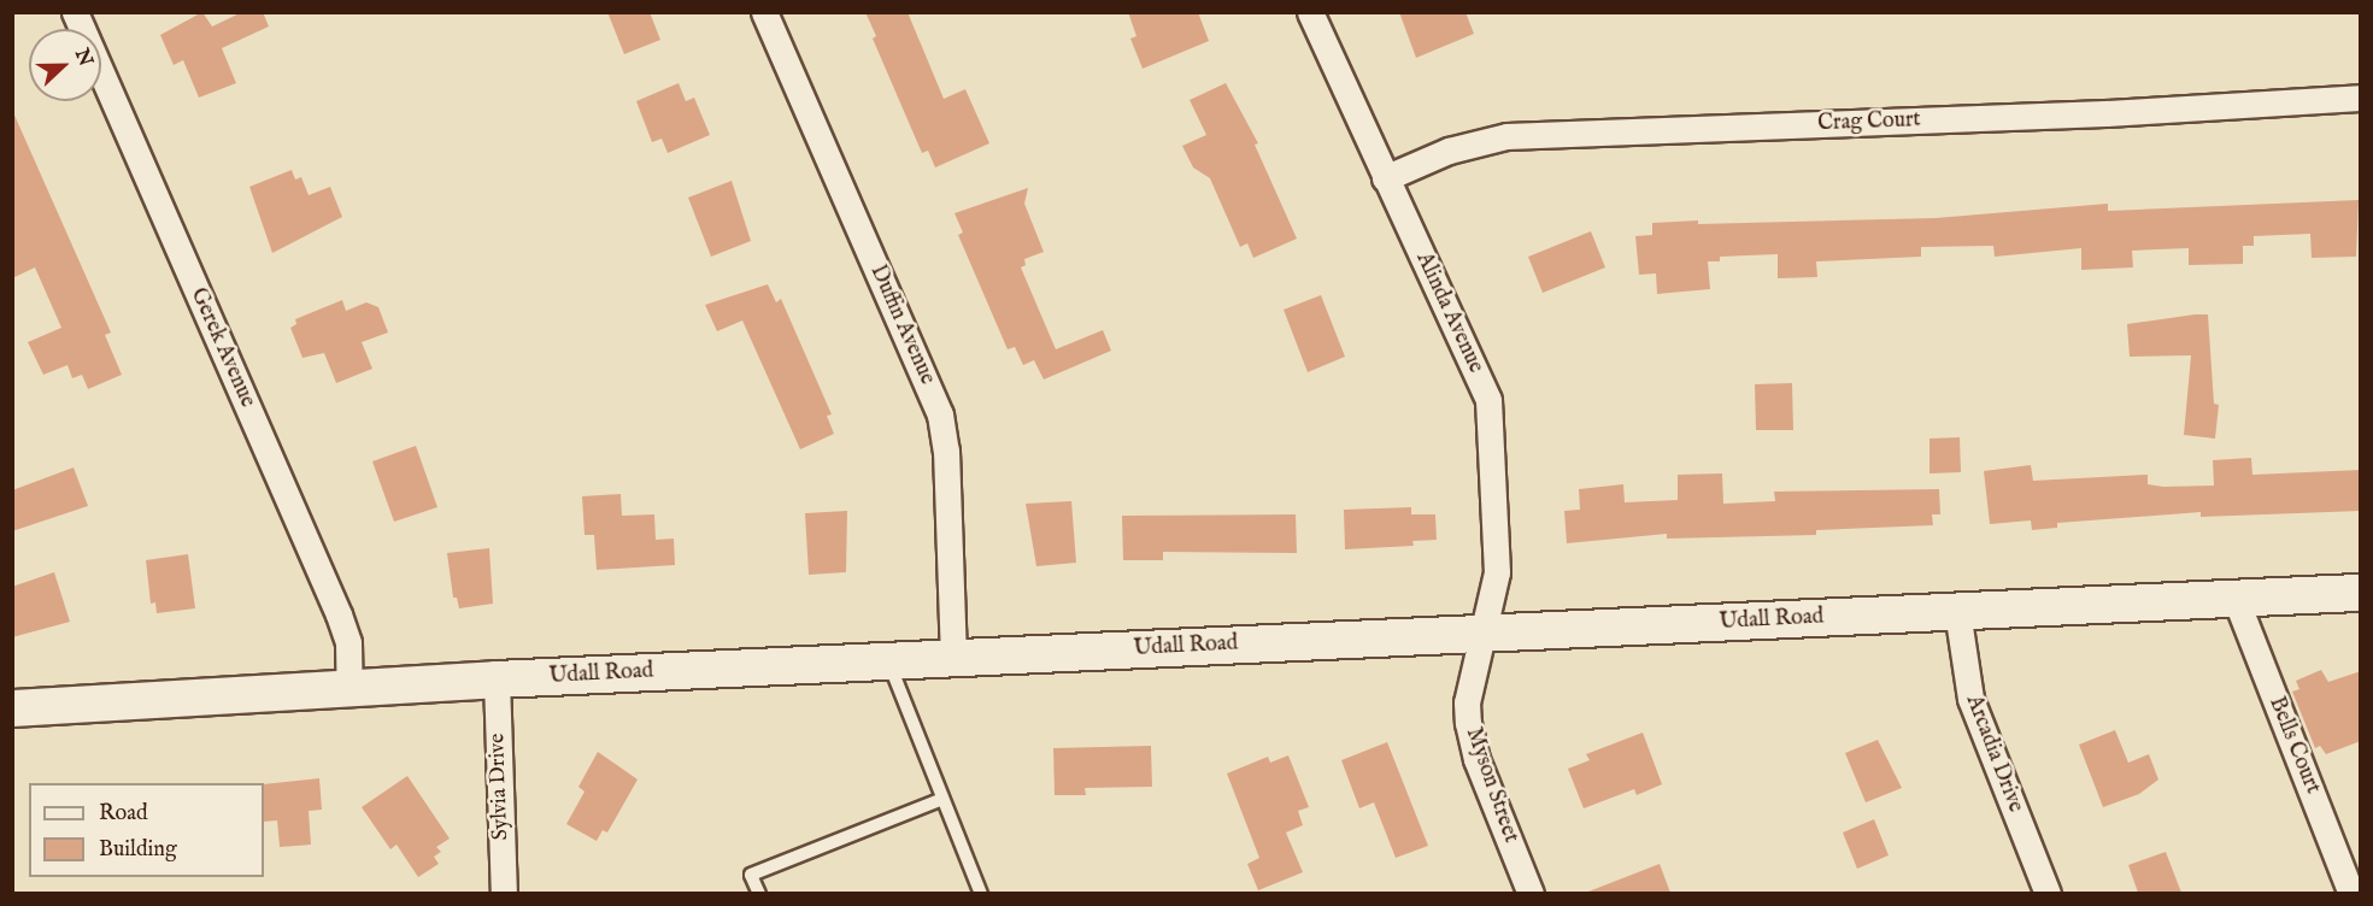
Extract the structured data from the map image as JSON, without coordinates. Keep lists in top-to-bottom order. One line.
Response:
{"streets":{"main road":["Udall Road"],"street":["Crag Court","Alinda Avenue","Duffin Avenue","Gerek Avenue","Bells Court","Arcadia Drive","Myson Street","Sylvia Drive"]},"crossings":[["Crag Court","Alinda Avenue"],["Alinda Avenue","Udall Road"],["Alinda Avenue","Myson Street"],["Duffin Avenue","Udall Road"],["Gerek Avenue","Udall Road"],["Udall Road","Bells Court"],["Udall Road","Arcadia Drive"],["Udall Road","Myson Street"],["Udall Road","Sylvia Drive"]],"legend":["Road","Building"],"north":"right"}
